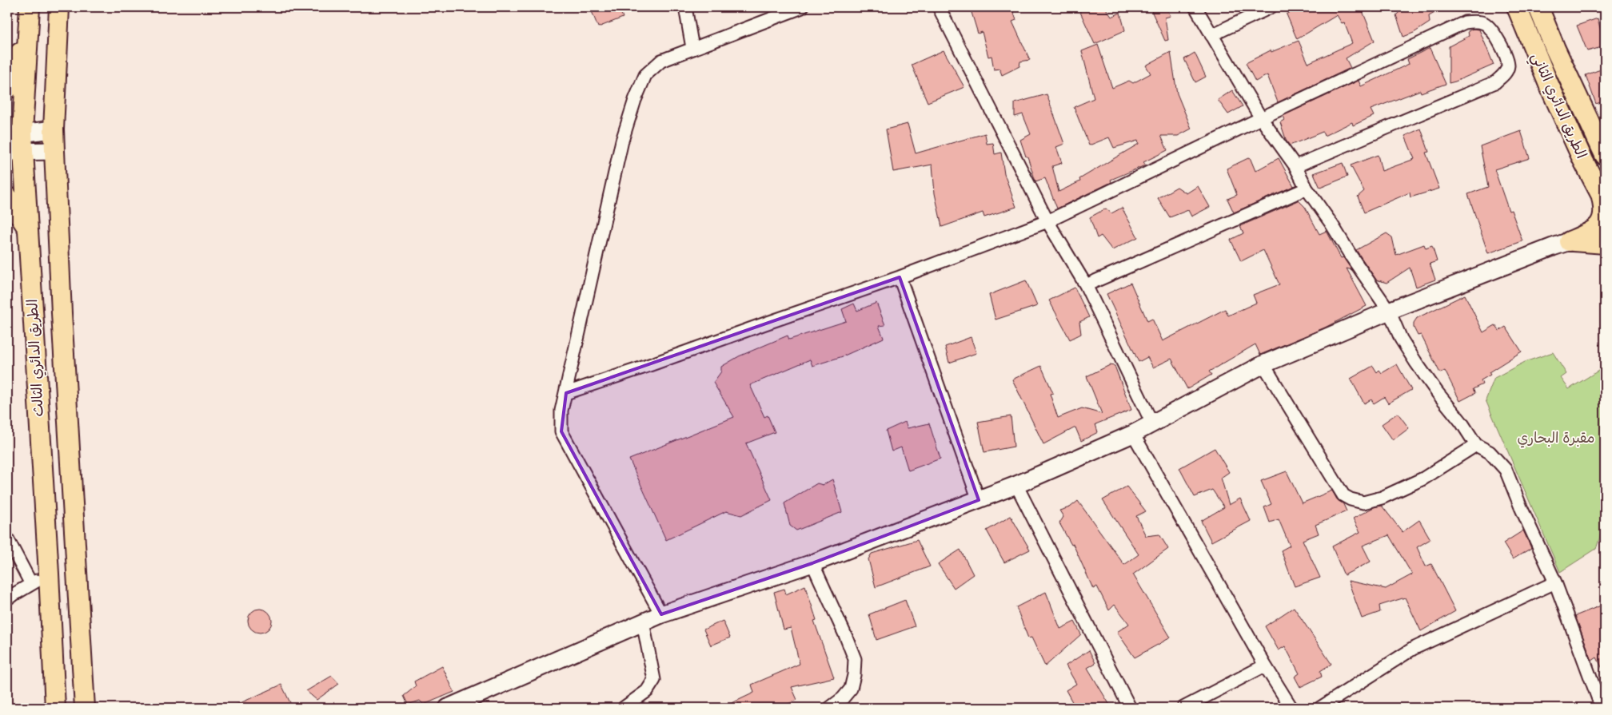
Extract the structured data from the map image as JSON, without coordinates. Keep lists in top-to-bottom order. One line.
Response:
{"streets":{"main road":["الطريق الدائري الثاني","الطريق الدائري الثالث"]},"parks":["مقبرة البحاري"]}
